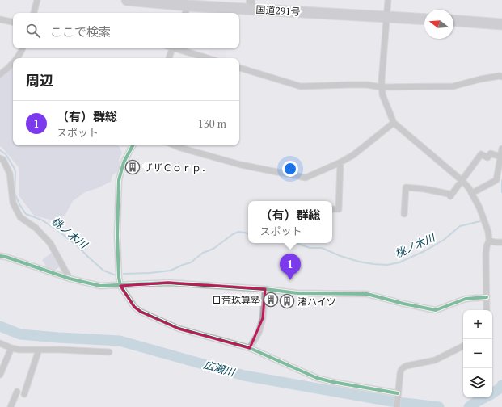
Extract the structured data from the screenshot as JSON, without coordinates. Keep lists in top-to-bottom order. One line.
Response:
{"streets":{"highway":["国道291号"]},"water":["桃ノ木川","広瀬川"],"places":{"building":["ザザＣｏｒｐ．","日荒珠算塾","渚ハイツ"]},"north":"left","page":{"search":"ここで検索","heading":"周辺","list":[{"mark":"1","name":"（有）群総","note":"スポット","value":"130 m"}],"popup":["（有）群総","スポット"],"pins":"1","map_buttons":["+","−"]}}
